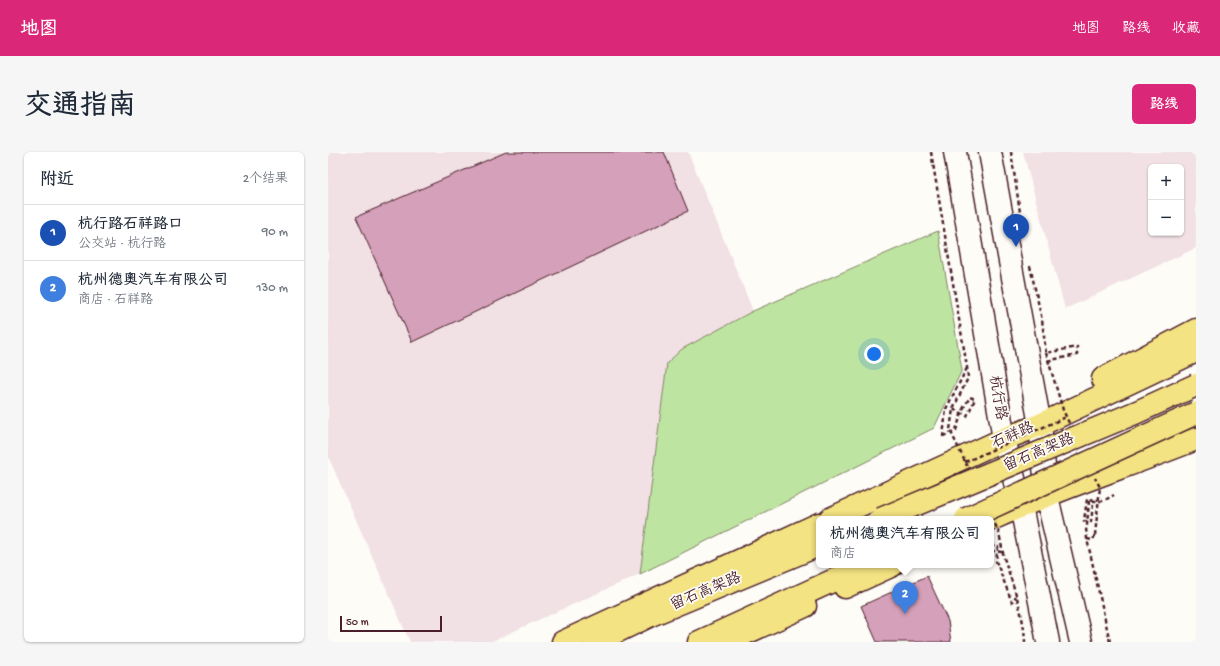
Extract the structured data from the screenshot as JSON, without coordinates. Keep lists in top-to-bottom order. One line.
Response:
{"streets":{"main road":["杭行路","石祥路","留石高架路"]},"crossings":[["杭行路","石祥路"]],"scale_bar":"50 m","page":{"header":"地图","nav":["地图","路线","收藏"],"title":"交通指南","buttons":"路线","heading":["附近","2个结果"],"map_buttons":["+","−"],"list":[{"mark":"1","name":"杭行路石祥路口","note":"公交站 · 杭行路","value":"90 m"},{"mark":"2","name":"杭州德奥汽车有限公司","note":"商店 · 石祥路","value":"130 m"}],"pins":["1","2"],"popup":["杭州德奥汽车有限公司","商店"],"scale":"50 m"}}
